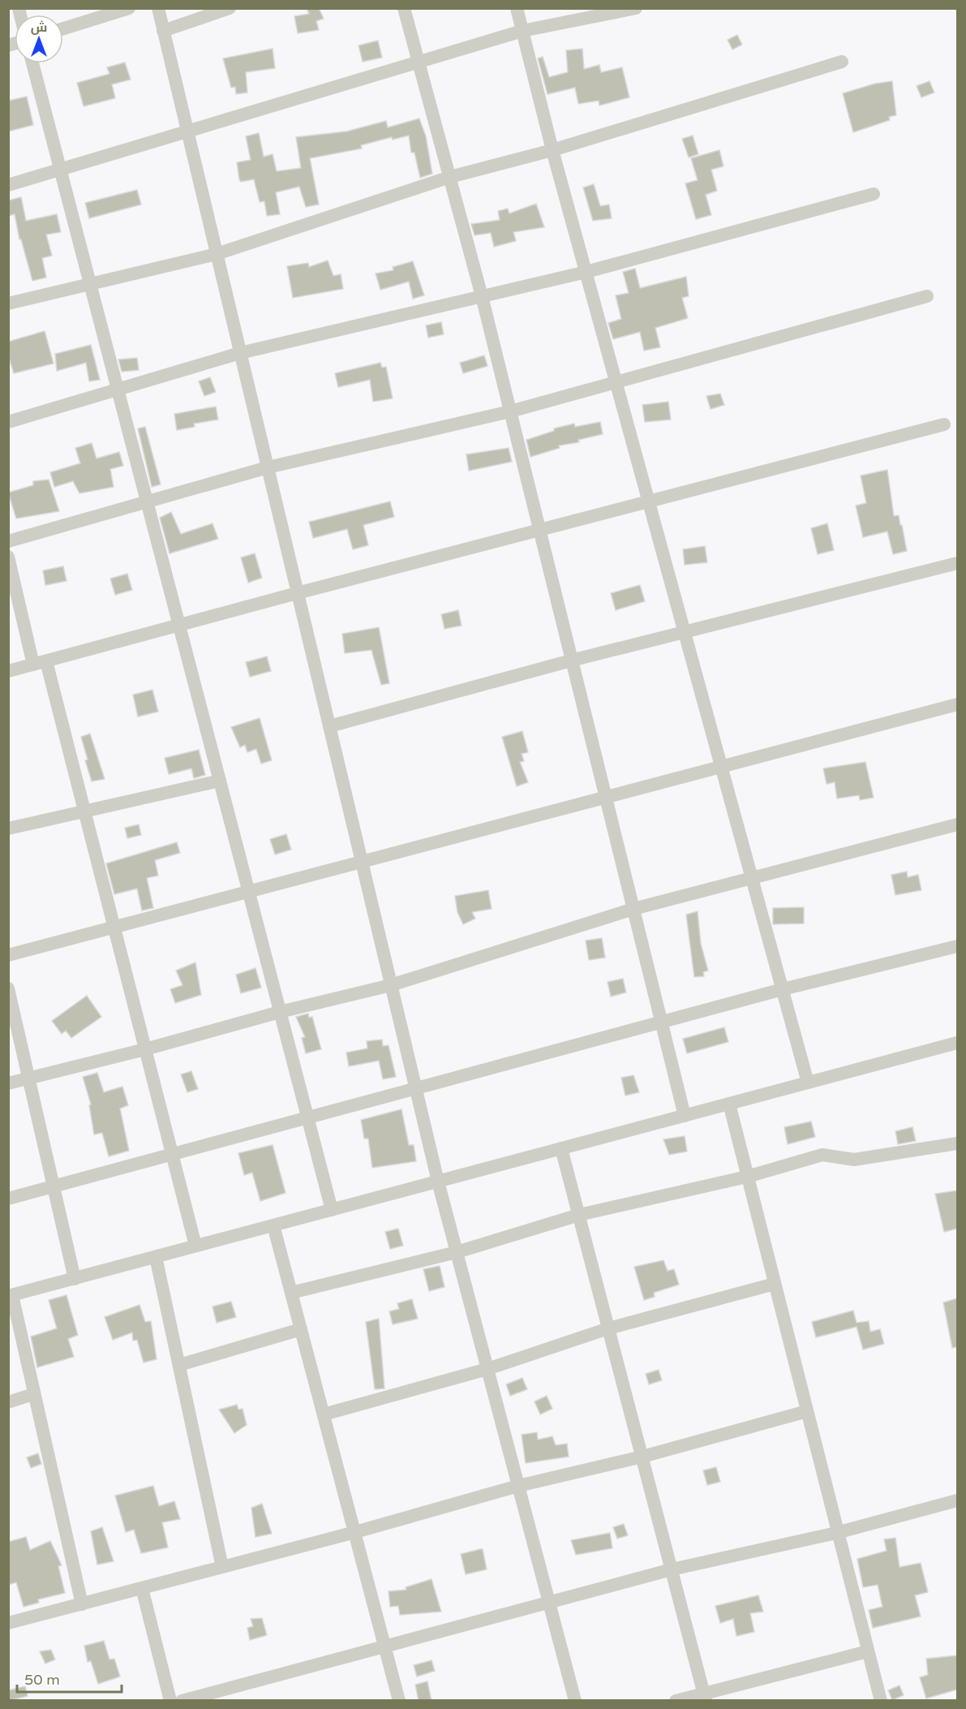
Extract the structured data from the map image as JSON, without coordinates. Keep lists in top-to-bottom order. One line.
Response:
{"scale_bar":"50 m","north":"top"}
